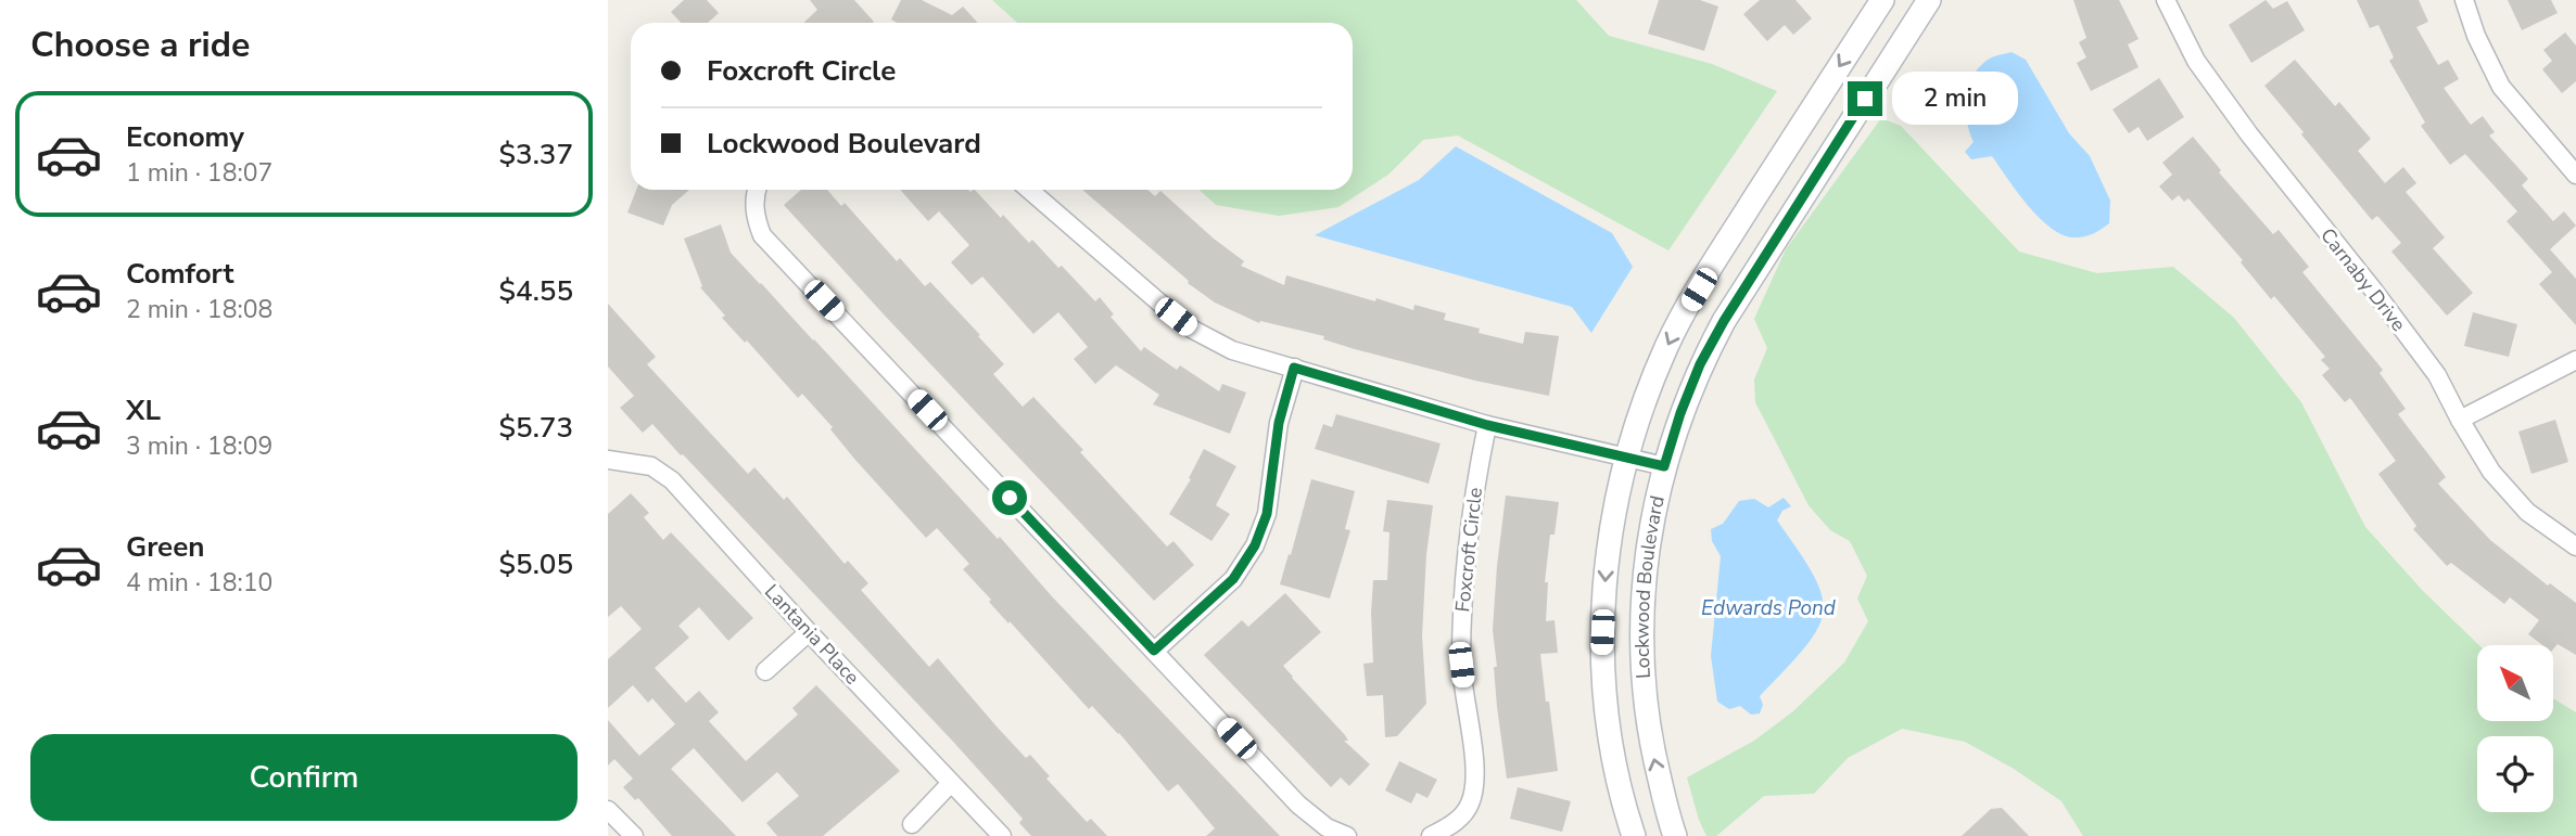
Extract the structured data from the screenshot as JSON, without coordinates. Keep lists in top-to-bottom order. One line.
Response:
{"streets":{"main road":["Lockwood Boulevard"],"street":["Carnaby Drive","Foxcroft Circle","Lantania Place"]},"water":["Edwards Pond"],"north":"top left","page":{"heading":"Choose a ride","banner":["Foxcroft Circle","Lockwood Boulevard"],"bubble":"2 min","list":[{"name":"Economy","note":"1 min · 18:07","value":"$3.37"},{"name":"Comfort","note":"2 min · 18:08","value":"$4.55"},{"name":"XL","note":"3 min · 18:09","value":"$5.73"},{"name":"Green","note":"4 min · 18:10","value":"$5.05"}],"buttons":"Confirm"}}
